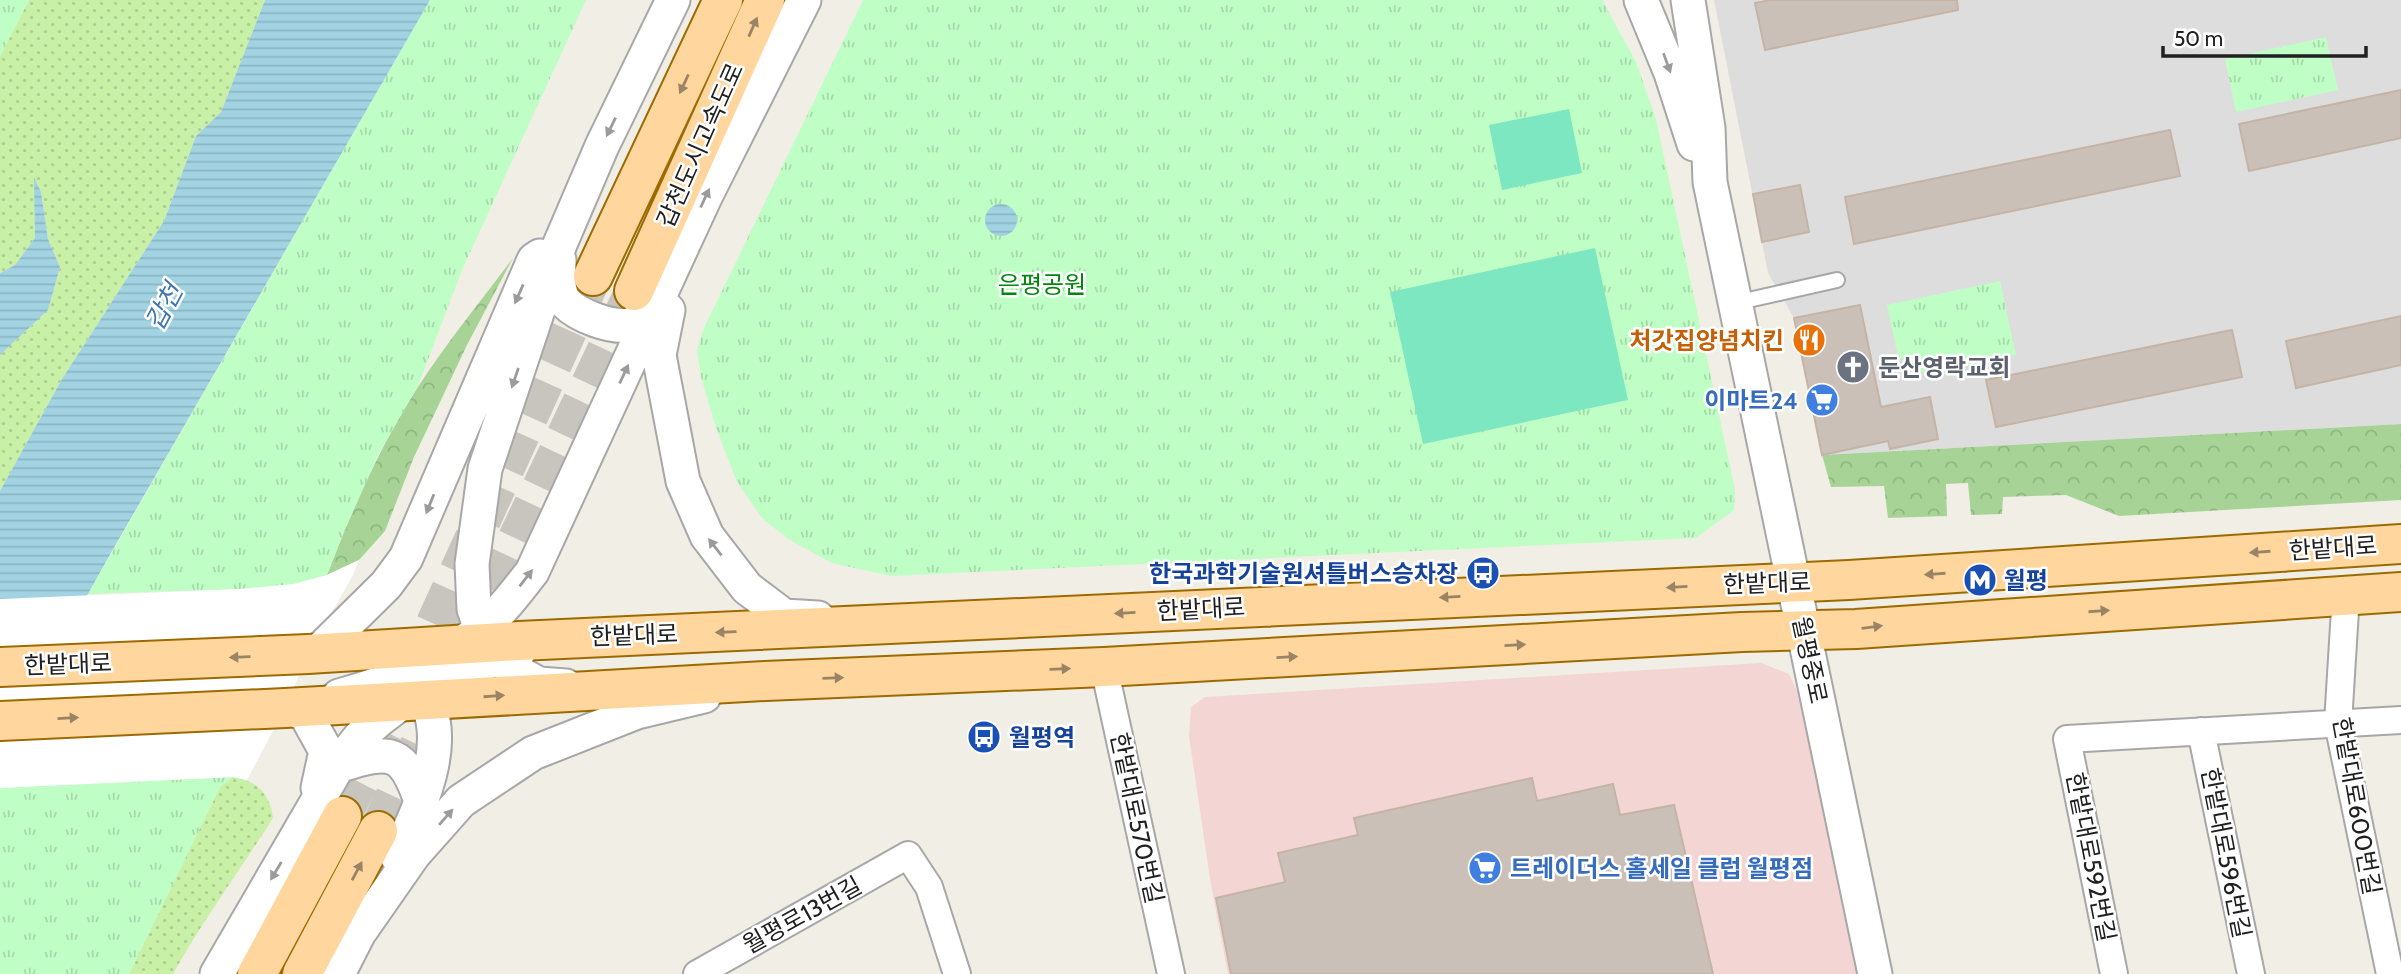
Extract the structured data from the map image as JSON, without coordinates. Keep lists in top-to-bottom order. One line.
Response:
{"streets":{"main road":["갑천도시고속도로","한밭대로"],"street":["월평중로","한밭대로600번길","한밭대로570번길","한밭대로596번길","한밭대로592번길","월평로13번길"]},"crossings":[["한밭대로","월평중로"],["한밭대로","한밭대로600번길"],["한밭대로","한밭대로570번길"],["한밭대로596번길","한밭대로592번길"]],"water":["갑천"],"parks":["은평공원"],"places":{"restaurant":["처갓집양념치킨"],"church":["둔산영락교회"],"supermarket":["이마트24","트레이더스 홀세일 클럽 월평점"],"bus stop":["한국과학기술원셔틀버스승차장","월평역"],"metro station":["월평"]},"scale_bar":"50 m"}
